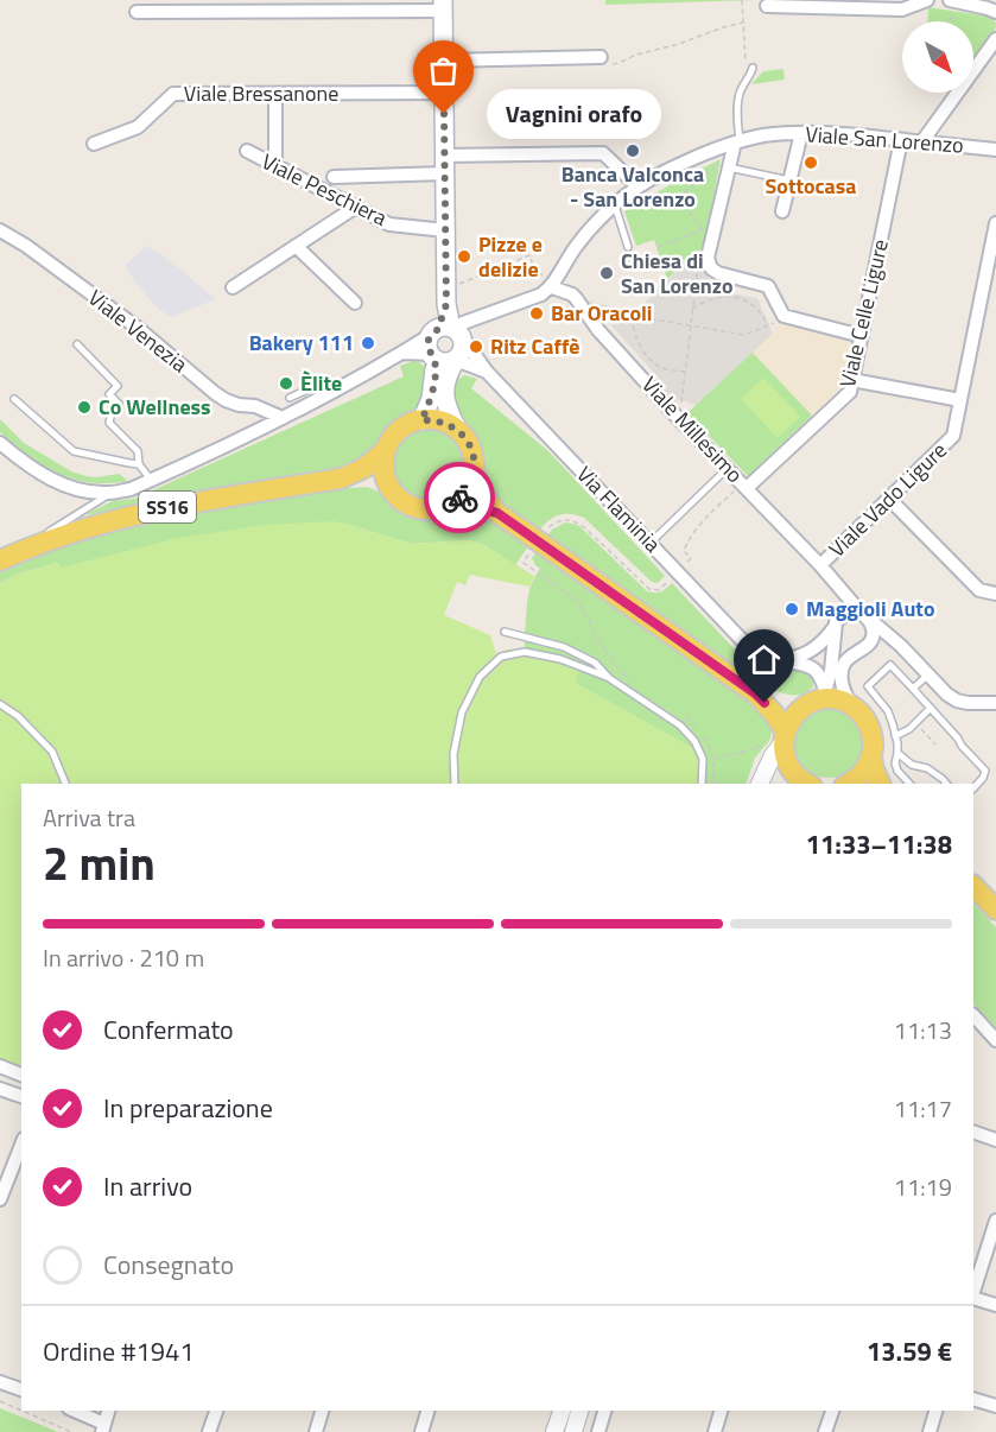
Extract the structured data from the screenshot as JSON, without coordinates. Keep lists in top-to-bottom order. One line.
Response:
{"streets":{"main road":["SS16"],"street":["Viale Bressanone","Viale San Lorenzo","Viale Peschiera","Viale Celle Ligure","Viale Venezia","Viale Millesimo","Viale Vado Ligure","Via Flaminia"]},"crossings":[["Viale San Lorenzo","Viale Celle Ligure"],["Viale San Lorenzo","Viale Millesimo"],["Viale Celle Ligure","Viale Millesimo"],["Viale Millesimo","Viale Vado Ligure"],["Viale Millesimo","Via Flaminia"]],"places":["Vagnini orafo","Banca Valconca - San Lorenzo","Sottocasa","Pizze e delizie","Chiesa di San Lorenzo","Bar Oracoli","Bakery 111","Ritz Caffè","Èlite","Co Wellness","Maggioli Auto"],"north":"bottom right","page":{"bubble":"Vagnini orafo","heading":["2 min","Arriva tra","11:33–11:38"],"panel":["Ordine #1941","13.59 €"],"bar":"In arrivo · 210 m","list":[["Confermato","11:13"],["In preparazione","11:17"],["In arrivo","11:19"],"Consegnato"]}}
